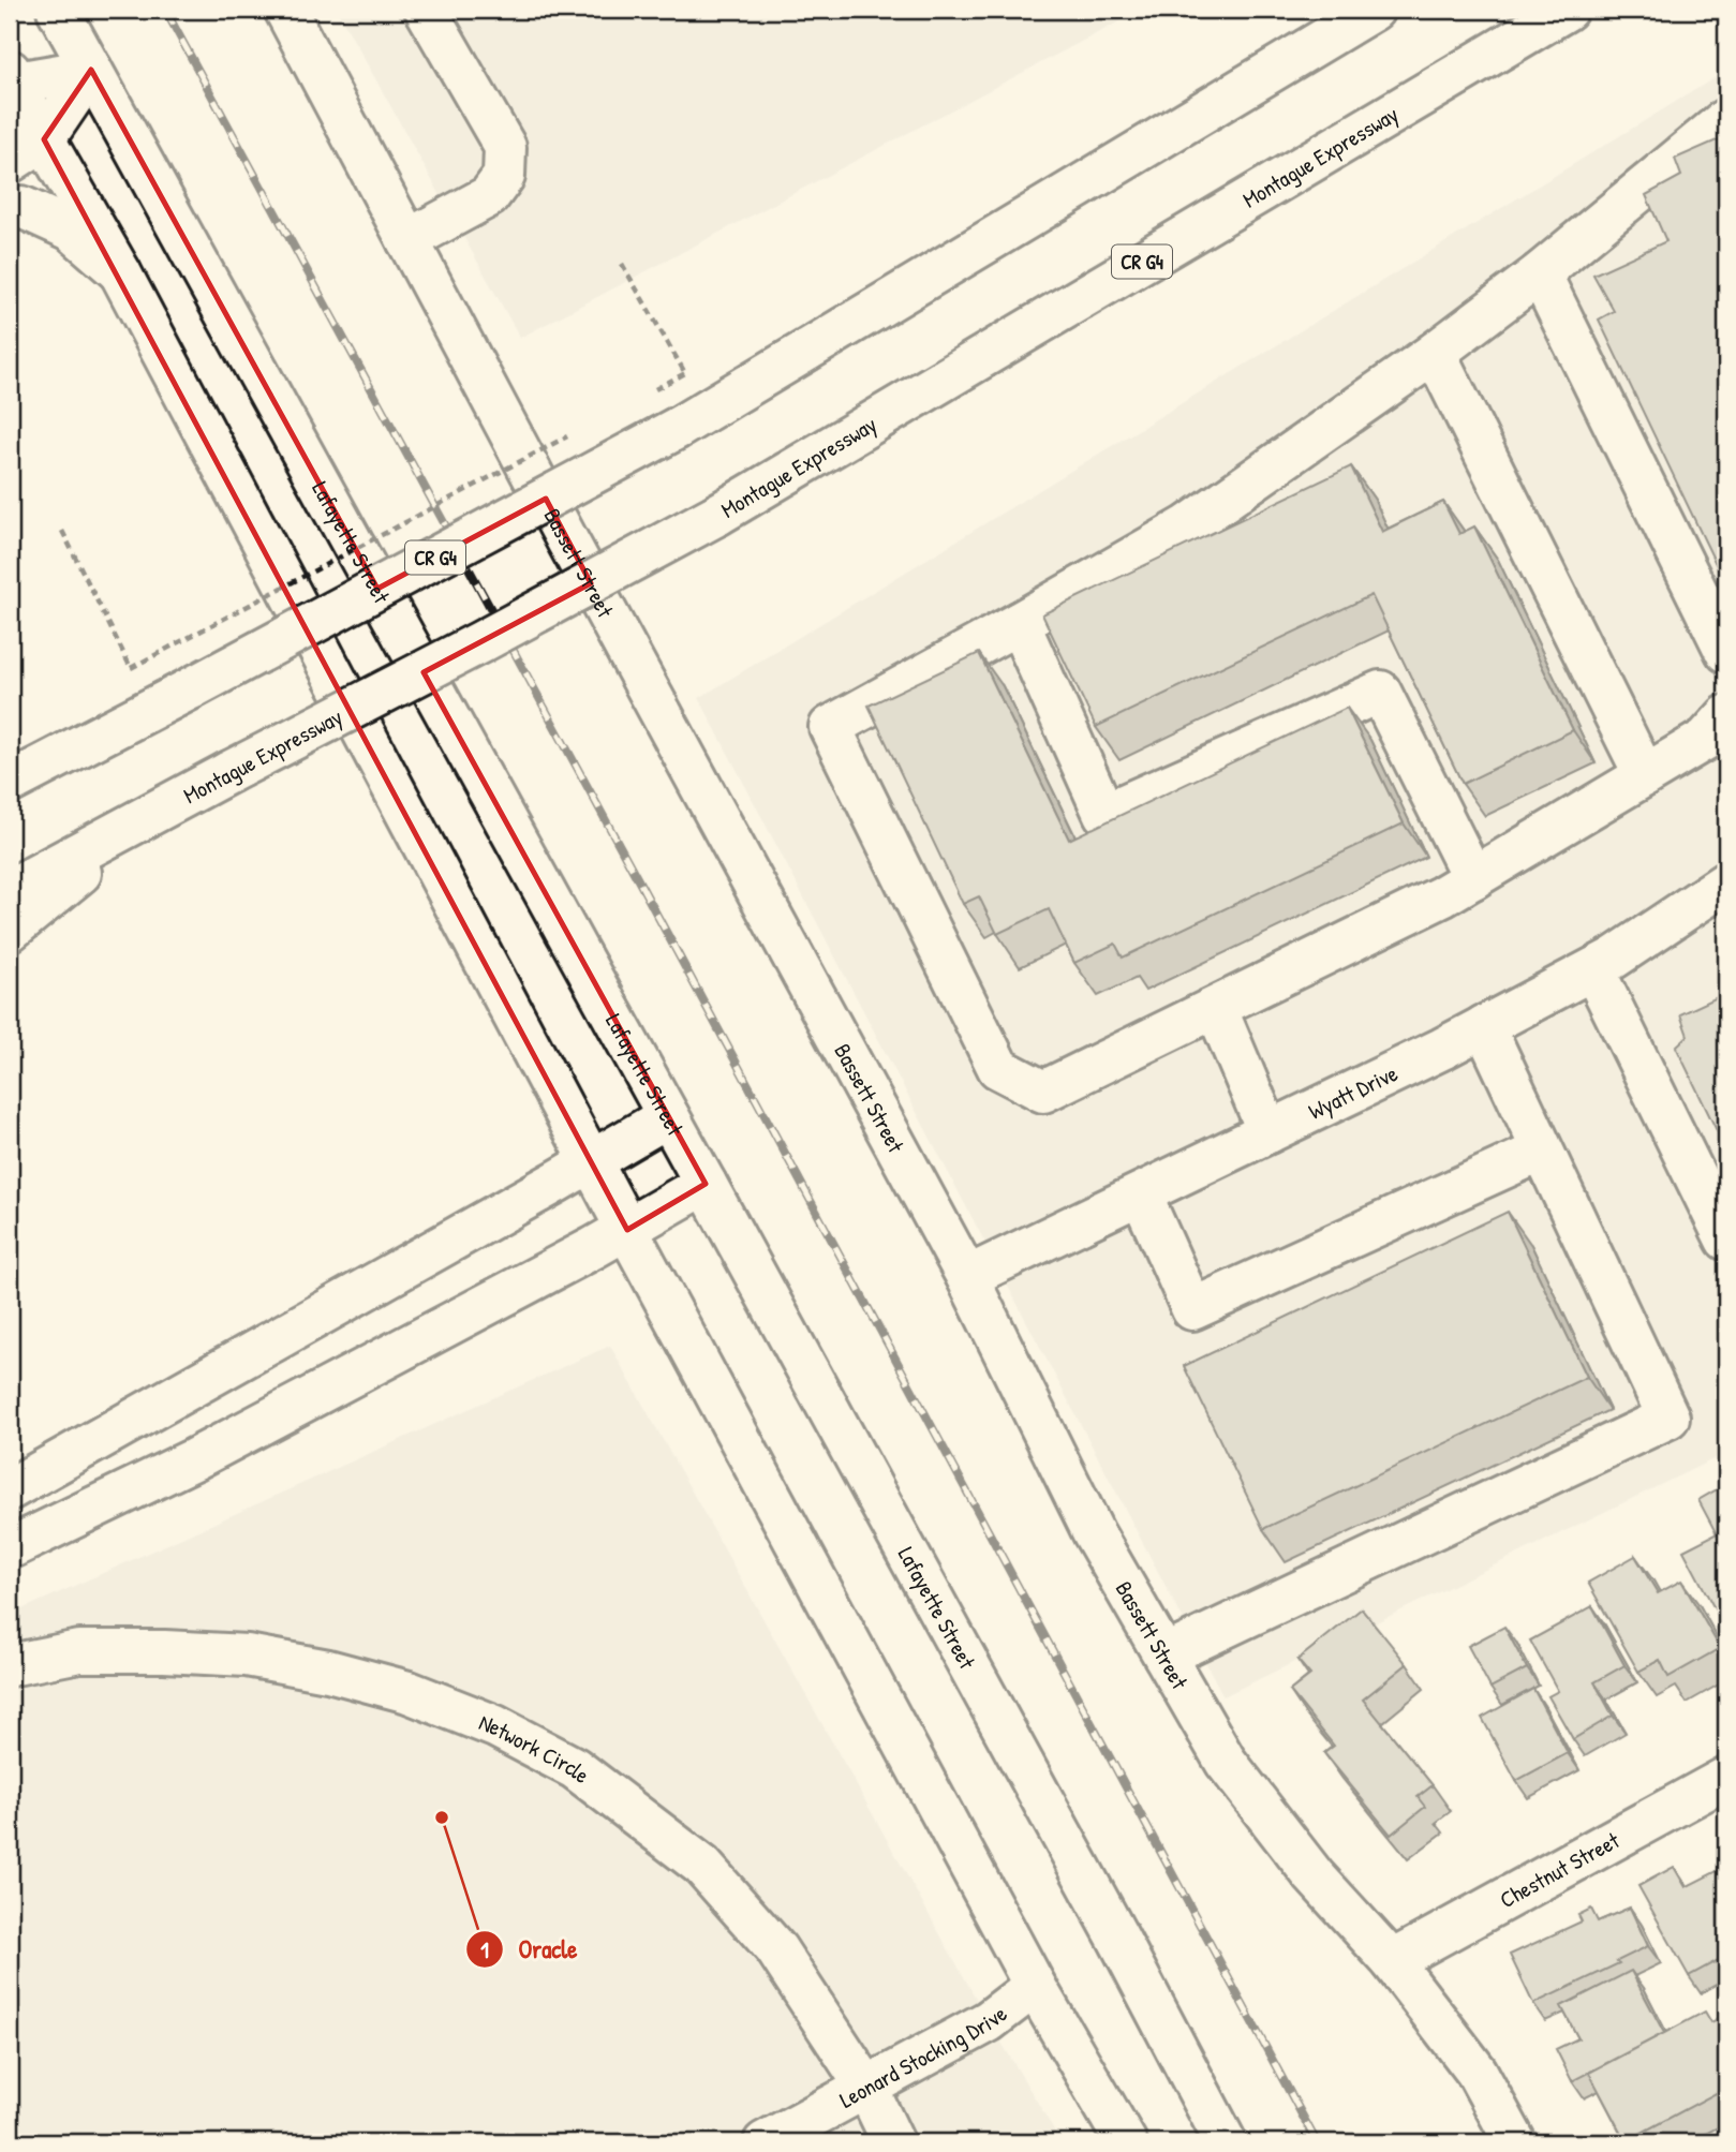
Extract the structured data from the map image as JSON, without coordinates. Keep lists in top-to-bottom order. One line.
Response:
{"streets":{"main road":["Montague Expressway","CR G4","Lafayette Street","Bassett Street","Wyatt Drive","Network Circle","Chestnut Street","Leonard Stocking Drive"]},"crossings":[["Bassett Street","Wyatt Drive"],["Bassett Street","Chestnut Street"],["Network Circle","Leonard Stocking Drive"]],"places":["Oracle"]}
